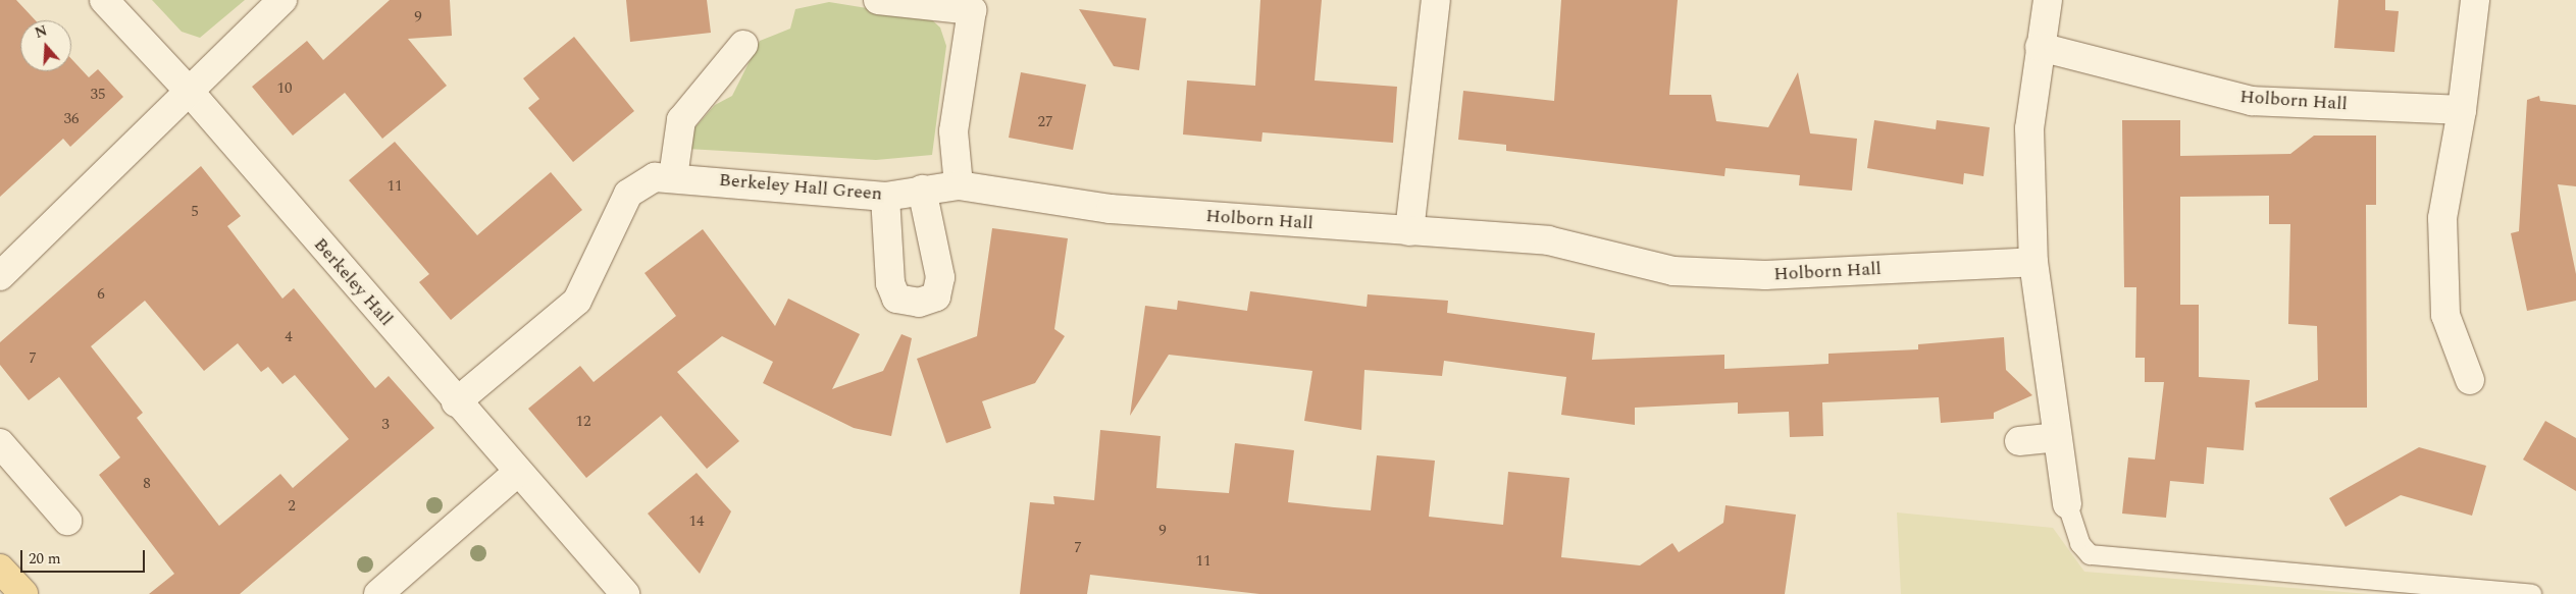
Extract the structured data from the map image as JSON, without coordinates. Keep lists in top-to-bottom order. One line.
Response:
{"streets":{"street":["Holborn Hall","Berkeley Hall Green","Berkeley Hall"]},"crossings":[["Holborn Hall","Berkeley Hall Green"],["Berkeley Hall Green","Berkeley Hall"]],"house_numbers":["9","10","35","36","27","11","5","6","4","7","12","3","8","2","14","9","7","11"],"scale_bar":"20 m","north":"top"}
